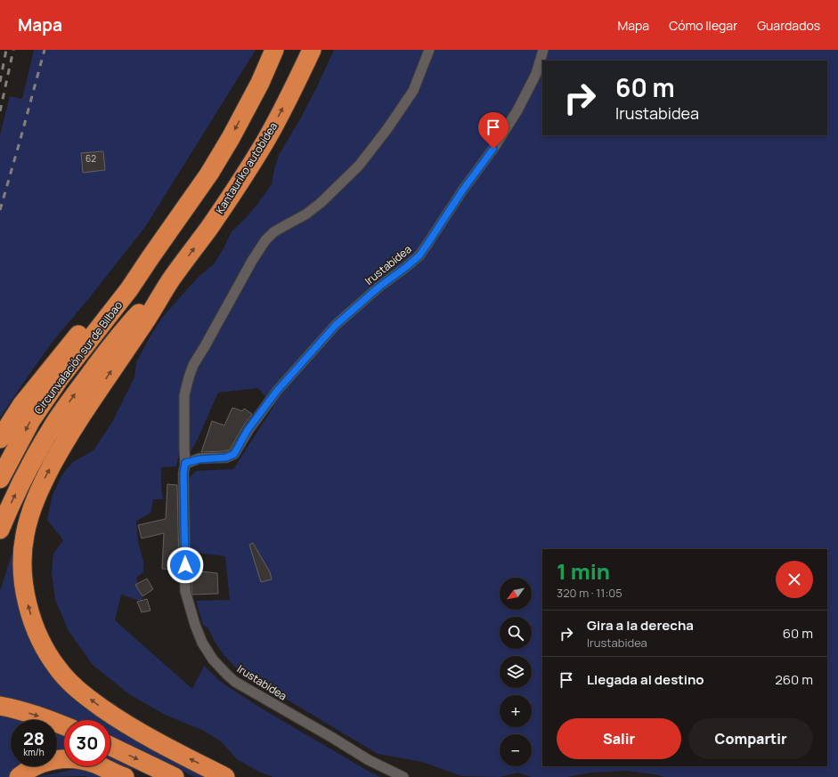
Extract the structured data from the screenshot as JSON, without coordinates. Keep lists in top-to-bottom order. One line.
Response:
{"streets":{"highway":["Kantauriko autobidea","Circunvalación sur de Bilbao"],"street":["Irustabidea"]},"house_numbers":["62"],"north":"bottom left","page":{"header":"Mapa","nav":["Mapa","Cómo llegar","Guardados"],"turn":["60 m","Irustabidea"],"heading":["1 min","320 m · 11:05"],"map_buttons":["+","−"],"list":[{"name":"Gira a la derecha","note":"Irustabidea","value":"60 m"},{"name":"Llegada al destino","value":"260 m"}],"buttons":["Salir","Compartir"],"speed":"28 km/h","limit":"30"}}
